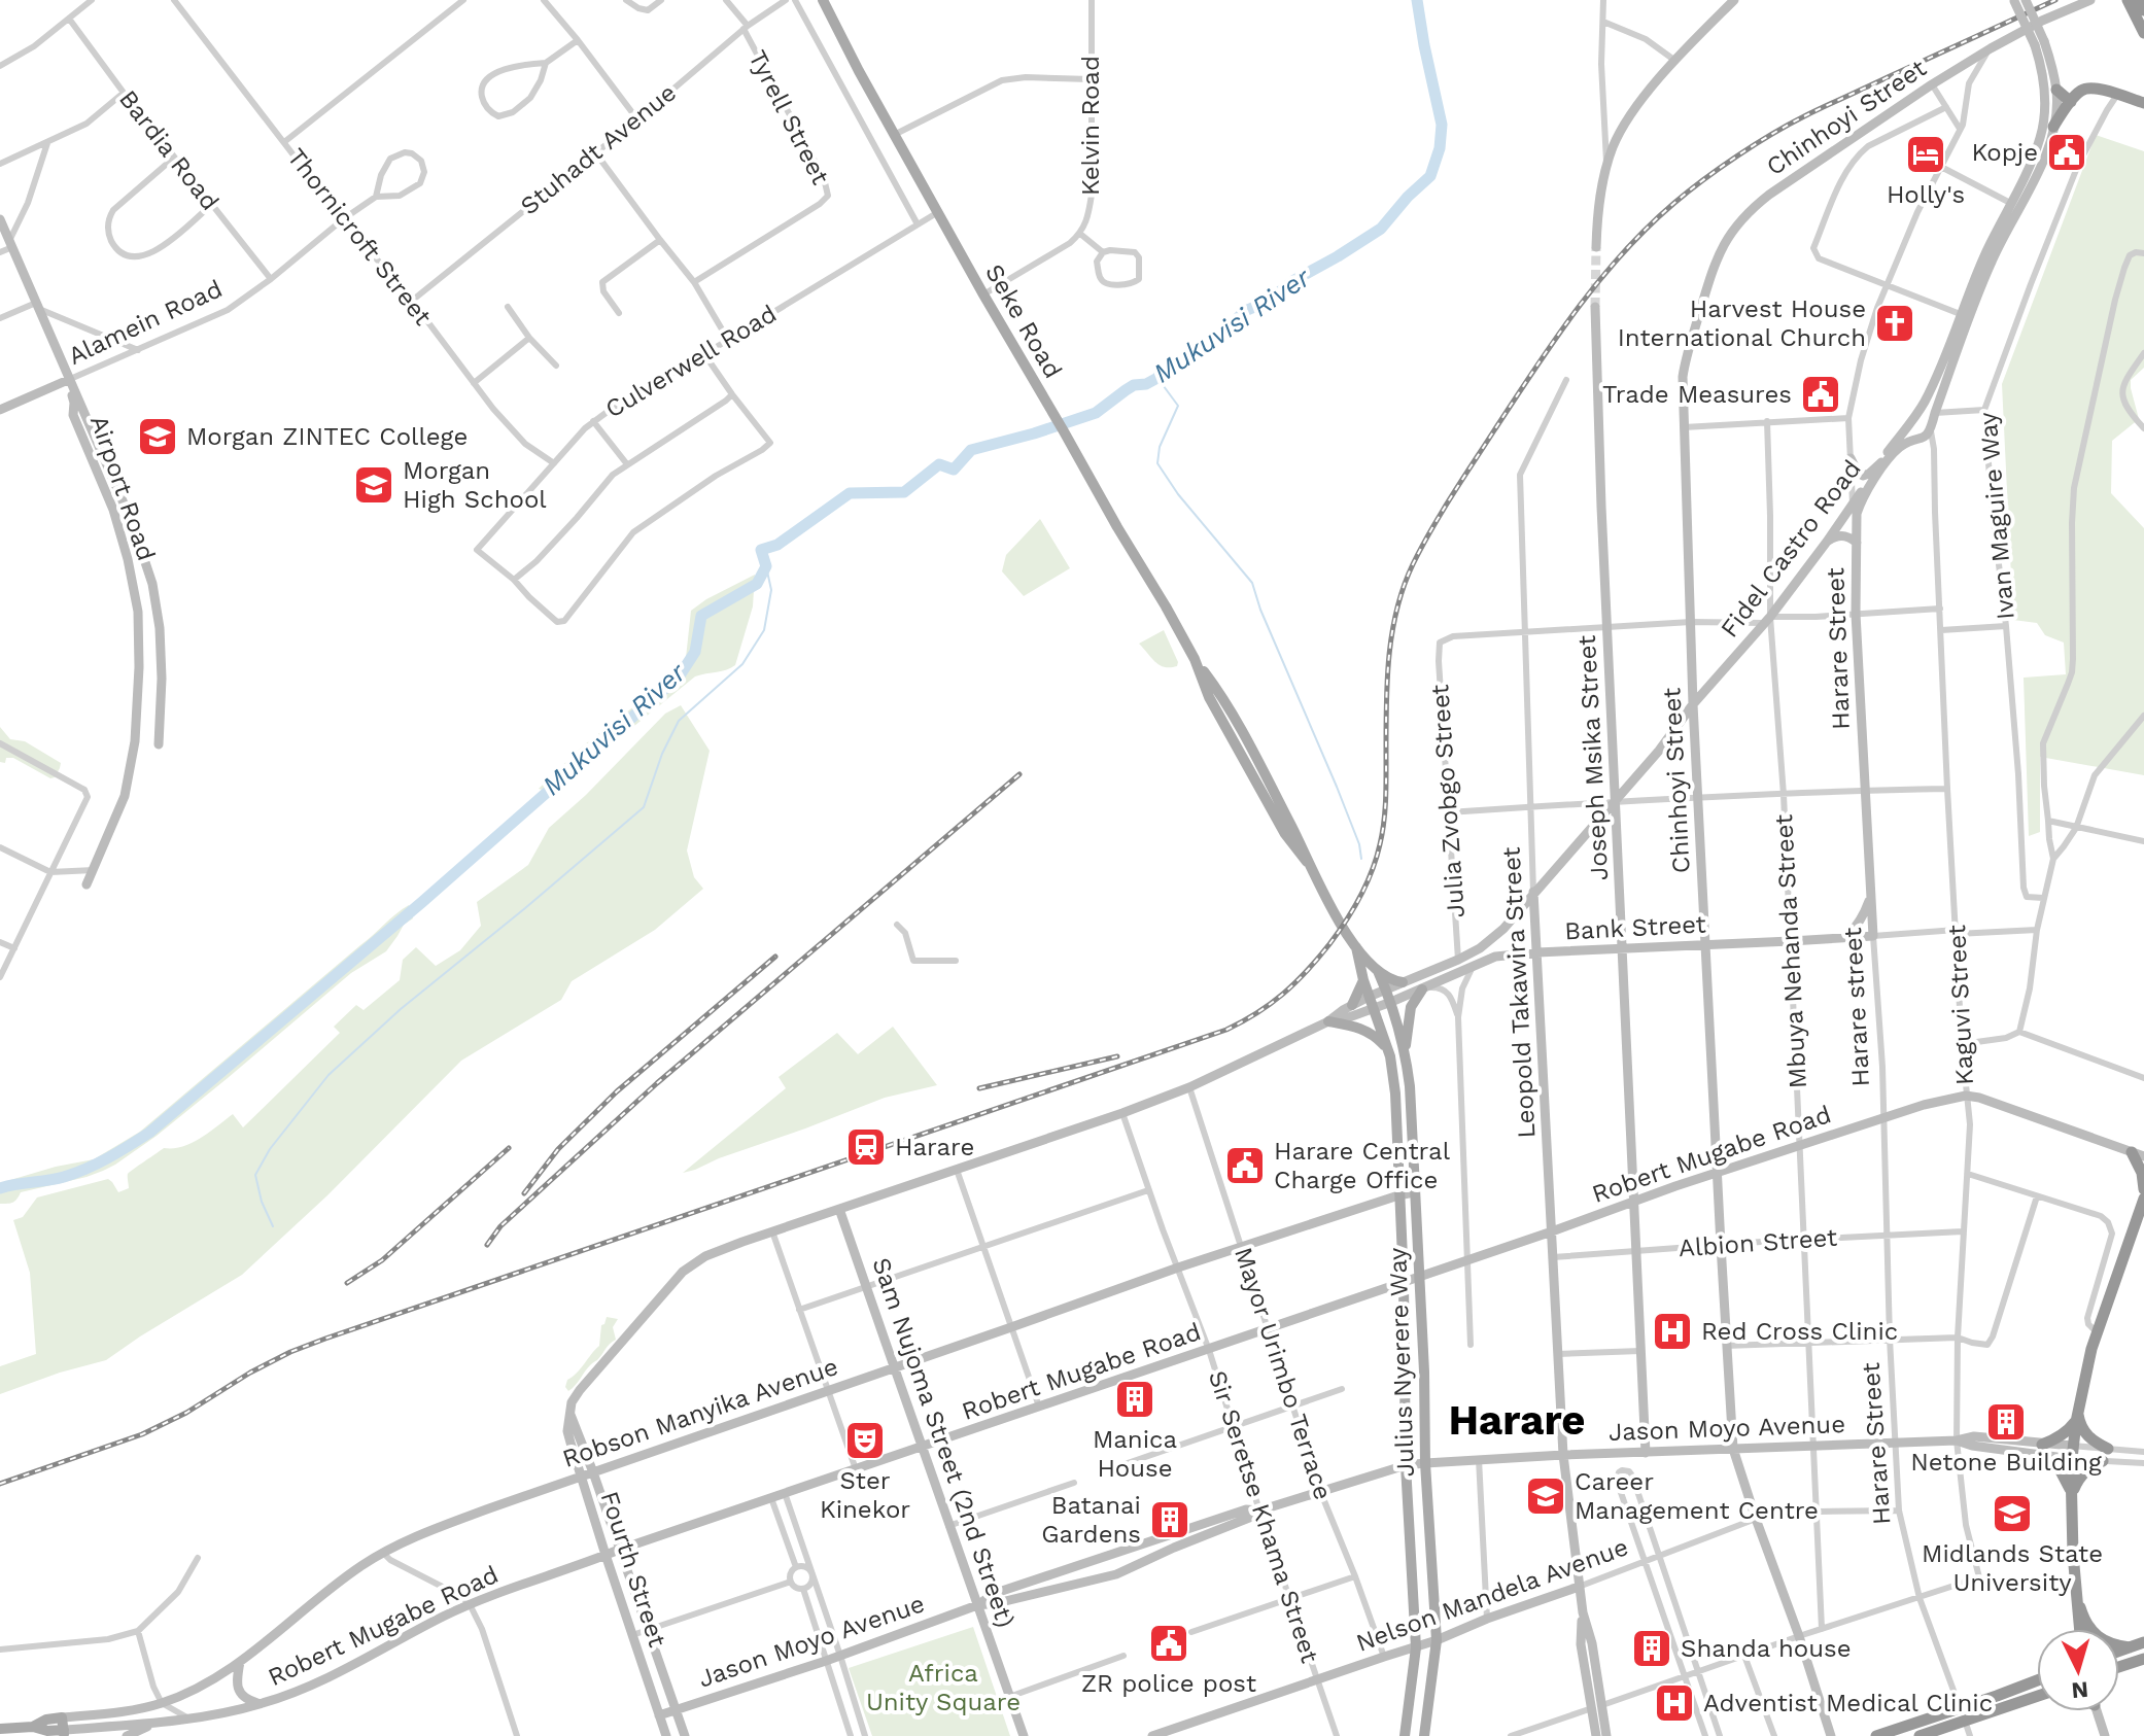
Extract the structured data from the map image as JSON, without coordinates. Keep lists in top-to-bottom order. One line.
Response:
{"streets":{"main road":["Seke Road","Robert Mugabe Road","Julius Nyerere Way"],"street":["Tyrell Street","Chinhoyi Street","Kelvin Road","Stuhadt Avenue","Bardia Road","Thornicroft Street","Alamein Road","Culverwell Road","Airport Road","Ivan Maguire Way","Fidel Castro Road","Harare Street","Joseph Msika Street","Julia Zvobgo Street","Bank Street","Mbuya Nehanda Street","Leopold Takawira Street","Kaguvi Street","Harare street","Albion Street","Mayor Urimbo Terrace","Robson Manyika Avenue","Jason Moyo Avenue","Sam Nujoma Street (2nd Street)","Sir Seretse Khama Street","Fourth Street","Nelson Mandela Avenue"]},"crossings":[["Tyrell Street","Stuhadt Avenue"],["Chinhoyi Street","Fidel Castro Road"],["Chinhoyi Street","Harare Street"],["Chinhoyi Street","Bank Street"],["Chinhoyi Street","Robert Mugabe Road"],["Chinhoyi Street","Albion Street"],["Chinhoyi Street","Jason Moyo Avenue"],["Chinhoyi Street","Nelson Mandela Avenue"],["Stuhadt Avenue","Thornicroft Street"],["Bardia Road","Alamein Road"],["Thornicroft Street","Alamein Road"],["Thornicroft Street","Culverwell Road"],["Seke Road","Culverwell Road"],["Seke Road","Julius Nyerere Way"],["Alamein Road","Airport Road"],["Fidel Castro Road","Harare Street"],["Fidel Castro Road","Joseph Msika Street"],["Fidel Castro Road","Julia Zvobgo Street"],["Fidel Castro Road","Bank Street"],["Fidel Castro Road","Mbuya Nehanda Street"],["Fidel Castro Road","Leopold Takawira Street"],["Fidel Castro Road","Kaguvi Street"],["Fidel Castro Road","Julius Nyerere Way"],["Harare Street","Kaguvi Street"],["Harare Street","Harare street"],["Harare Street","Robert Mugabe Road"],["Harare Street","Albion Street"],["Harare Street","Jason Moyo Avenue"],["Harare Street","Nelson Mandela Avenue"],["Joseph Msika Street","Bank Street"],["Joseph Msika Street","Robert Mugabe Road"],["Joseph Msika Street","Albion Street"],["Joseph Msika Street","Jason Moyo Avenue"],["Julia Zvobgo Street","Leopold Takawira Street"],["Bank Street","Mbuya Nehanda Street"],["Bank Street","Leopold Takawira Street"],["Bank Street","Kaguvi Street"],["Bank Street","Harare street"],["Bank Street","Julius Nyerere Way"],["Mbuya Nehanda Street","Robert Mugabe Road"],["Mbuya Nehanda Street","Albion Street"],["Mbuya Nehanda Street","Jason Moyo Avenue"],["Mbuya Nehanda Street","Nelson Mandela Avenue"],["Leopold Takawira Street","Robert Mugabe Road"],["Leopold Takawira Street","Albion Street"],["Leopold Takawira Street","Jason Moyo Avenue"],["Leopold Takawira Street","Nelson Mandela Avenue"],["Kaguvi Street","Robert Mugabe Road"],["Kaguvi Street","Albion Street"],["Kaguvi Street","Jason Moyo Avenue"],["Harare street","Robert Mugabe Road"],["Robert Mugabe Road","Julius Nyerere Way"],["Robert Mugabe Road","Mayor Urimbo Terrace"],["Robert Mugabe Road","Robson Manyika Avenue"],["Robert Mugabe Road","Sam Nujoma Street (2nd Street)"],["Robert Mugabe Road","Sir Seretse Khama Street"],["Robert Mugabe Road","Fourth Street"],["Julius Nyerere Way","Robson Manyika Avenue"],["Julius Nyerere Way","Jason Moyo Avenue"],["Julius Nyerere Way","Nelson Mandela Avenue"],["Mayor Urimbo Terrace","Robson Manyika Avenue"],["Mayor Urimbo Terrace","Jason Moyo Avenue"],["Mayor Urimbo Terrace","Nelson Mandela Avenue"],["Robson Manyika Avenue","Sam Nujoma Street (2nd Street)"],["Robson Manyika Avenue","Sir Seretse Khama Street"],["Robson Manyika Avenue","Fourth Street"],["Jason Moyo Avenue","Sam Nujoma Street (2nd Street)"],["Jason Moyo Avenue","Sir Seretse Khama Street"],["Jason Moyo Avenue","Fourth Street"],["Sir Seretse Khama Street","Nelson Mandela Avenue"]],"districts":["Harare"],"water":["Mukuvisi River"],"parks":["Africa Unity Square"],"places":{"public building":["Kopje","Trade Measures","Harare Central Charge Office","ZR police post"],"hotel":["Holly's"],"church":["Harvest House International Church"],"school or university":["Morgan ZINTEC College","Morgan High School","Career Management Centre","Midlands State University"],"station":["Harare"],"hospital":["Red Cross Clinic","Adventist Medical Clinic"],"building":["Manica House","Netone Building","Batanai Gardens","Shanda house"],"theatre":["Ster Kinekor"]},"north":"bottom"}
